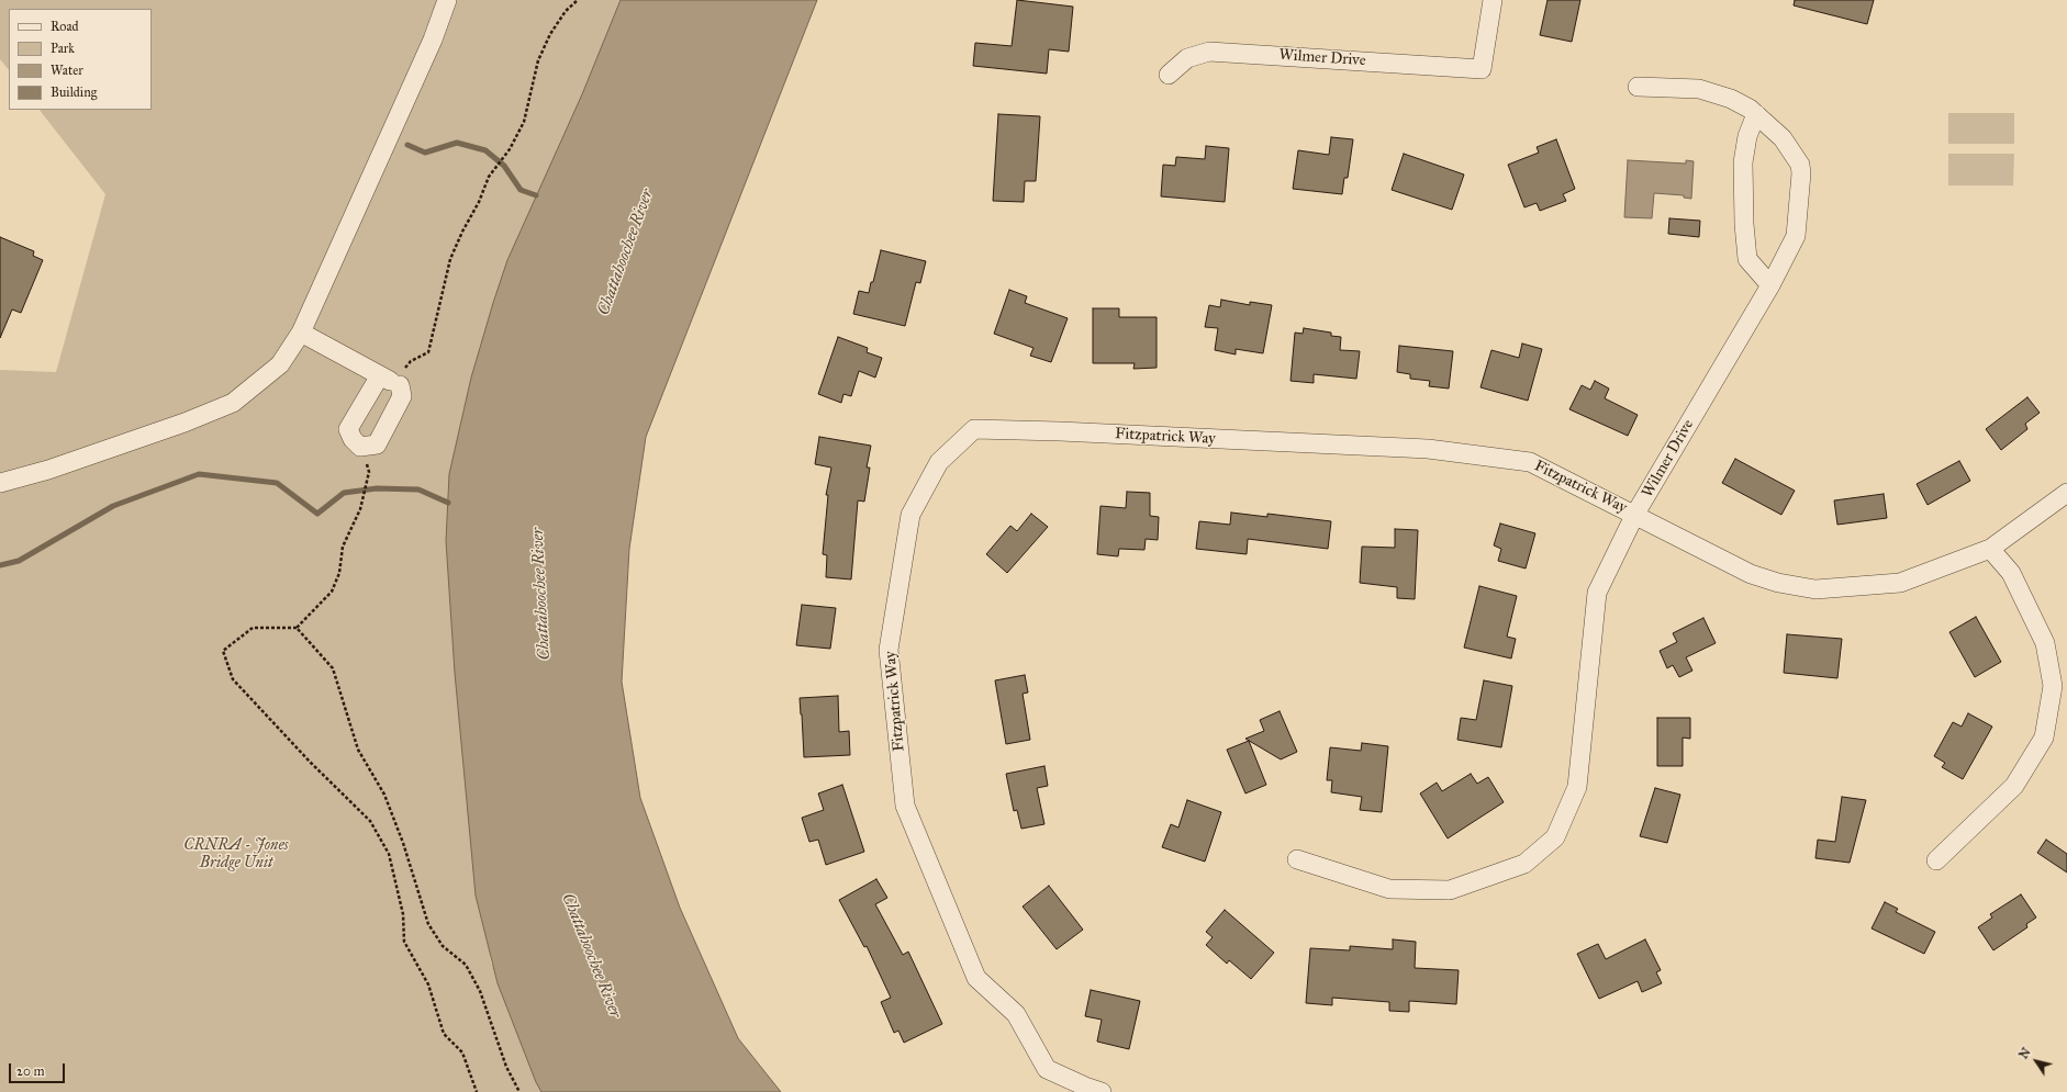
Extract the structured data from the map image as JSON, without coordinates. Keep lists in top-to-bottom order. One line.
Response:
{"streets":{"street":["Wilmer Drive","Fitzpatrick Way"]},"crossings":[["Wilmer Drive","Fitzpatrick Way"]],"water":["Chattahoochee River"],"parks":["CRNRA - Jones Bridge Unit"],"legend":["Road","Park","Water","Building"],"scale_bar":"20 m","north":"top left"}
